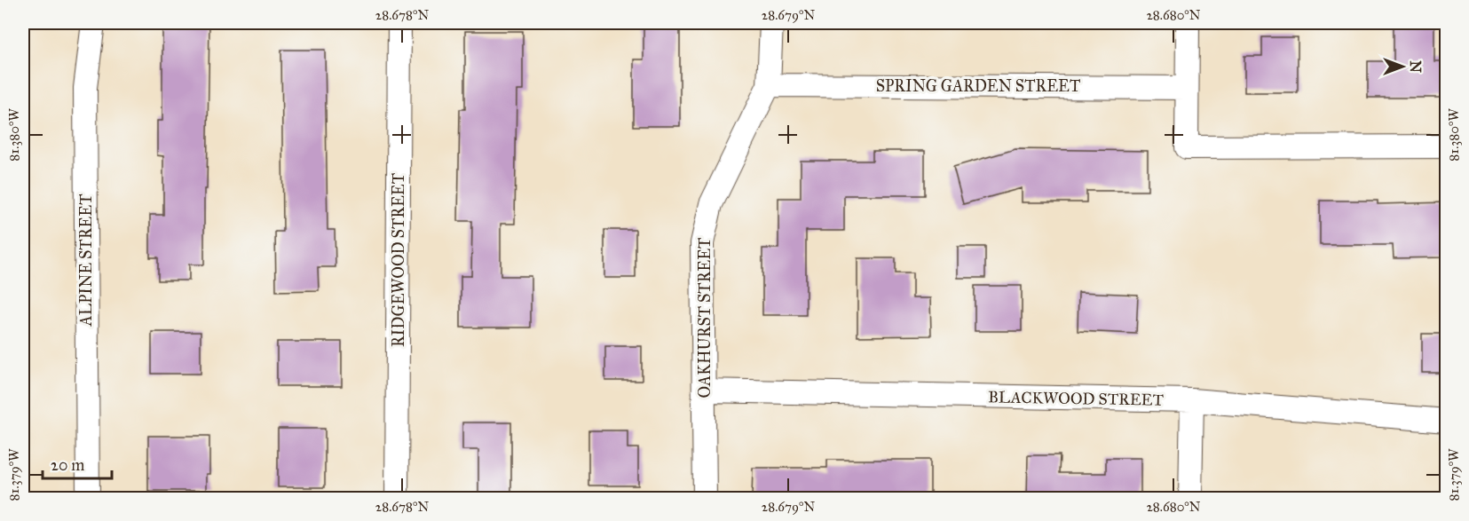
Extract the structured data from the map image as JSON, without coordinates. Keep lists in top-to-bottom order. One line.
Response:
{"streets":{"street":["SPRING GARDEN STREET","ALPINE STREET","RIDGEWOOD STREET","OAKHURST STREET","BLACKWOOD STREET"]},"crossings":[["SPRING GARDEN STREET","OAKHURST STREET"],["OAKHURST STREET","BLACKWOOD STREET"]],"scale_bar":"20 m","north":"right","coordinates":["28.678°N","28.679°N","28.680°N","81.380°W","81.379°W"]}
